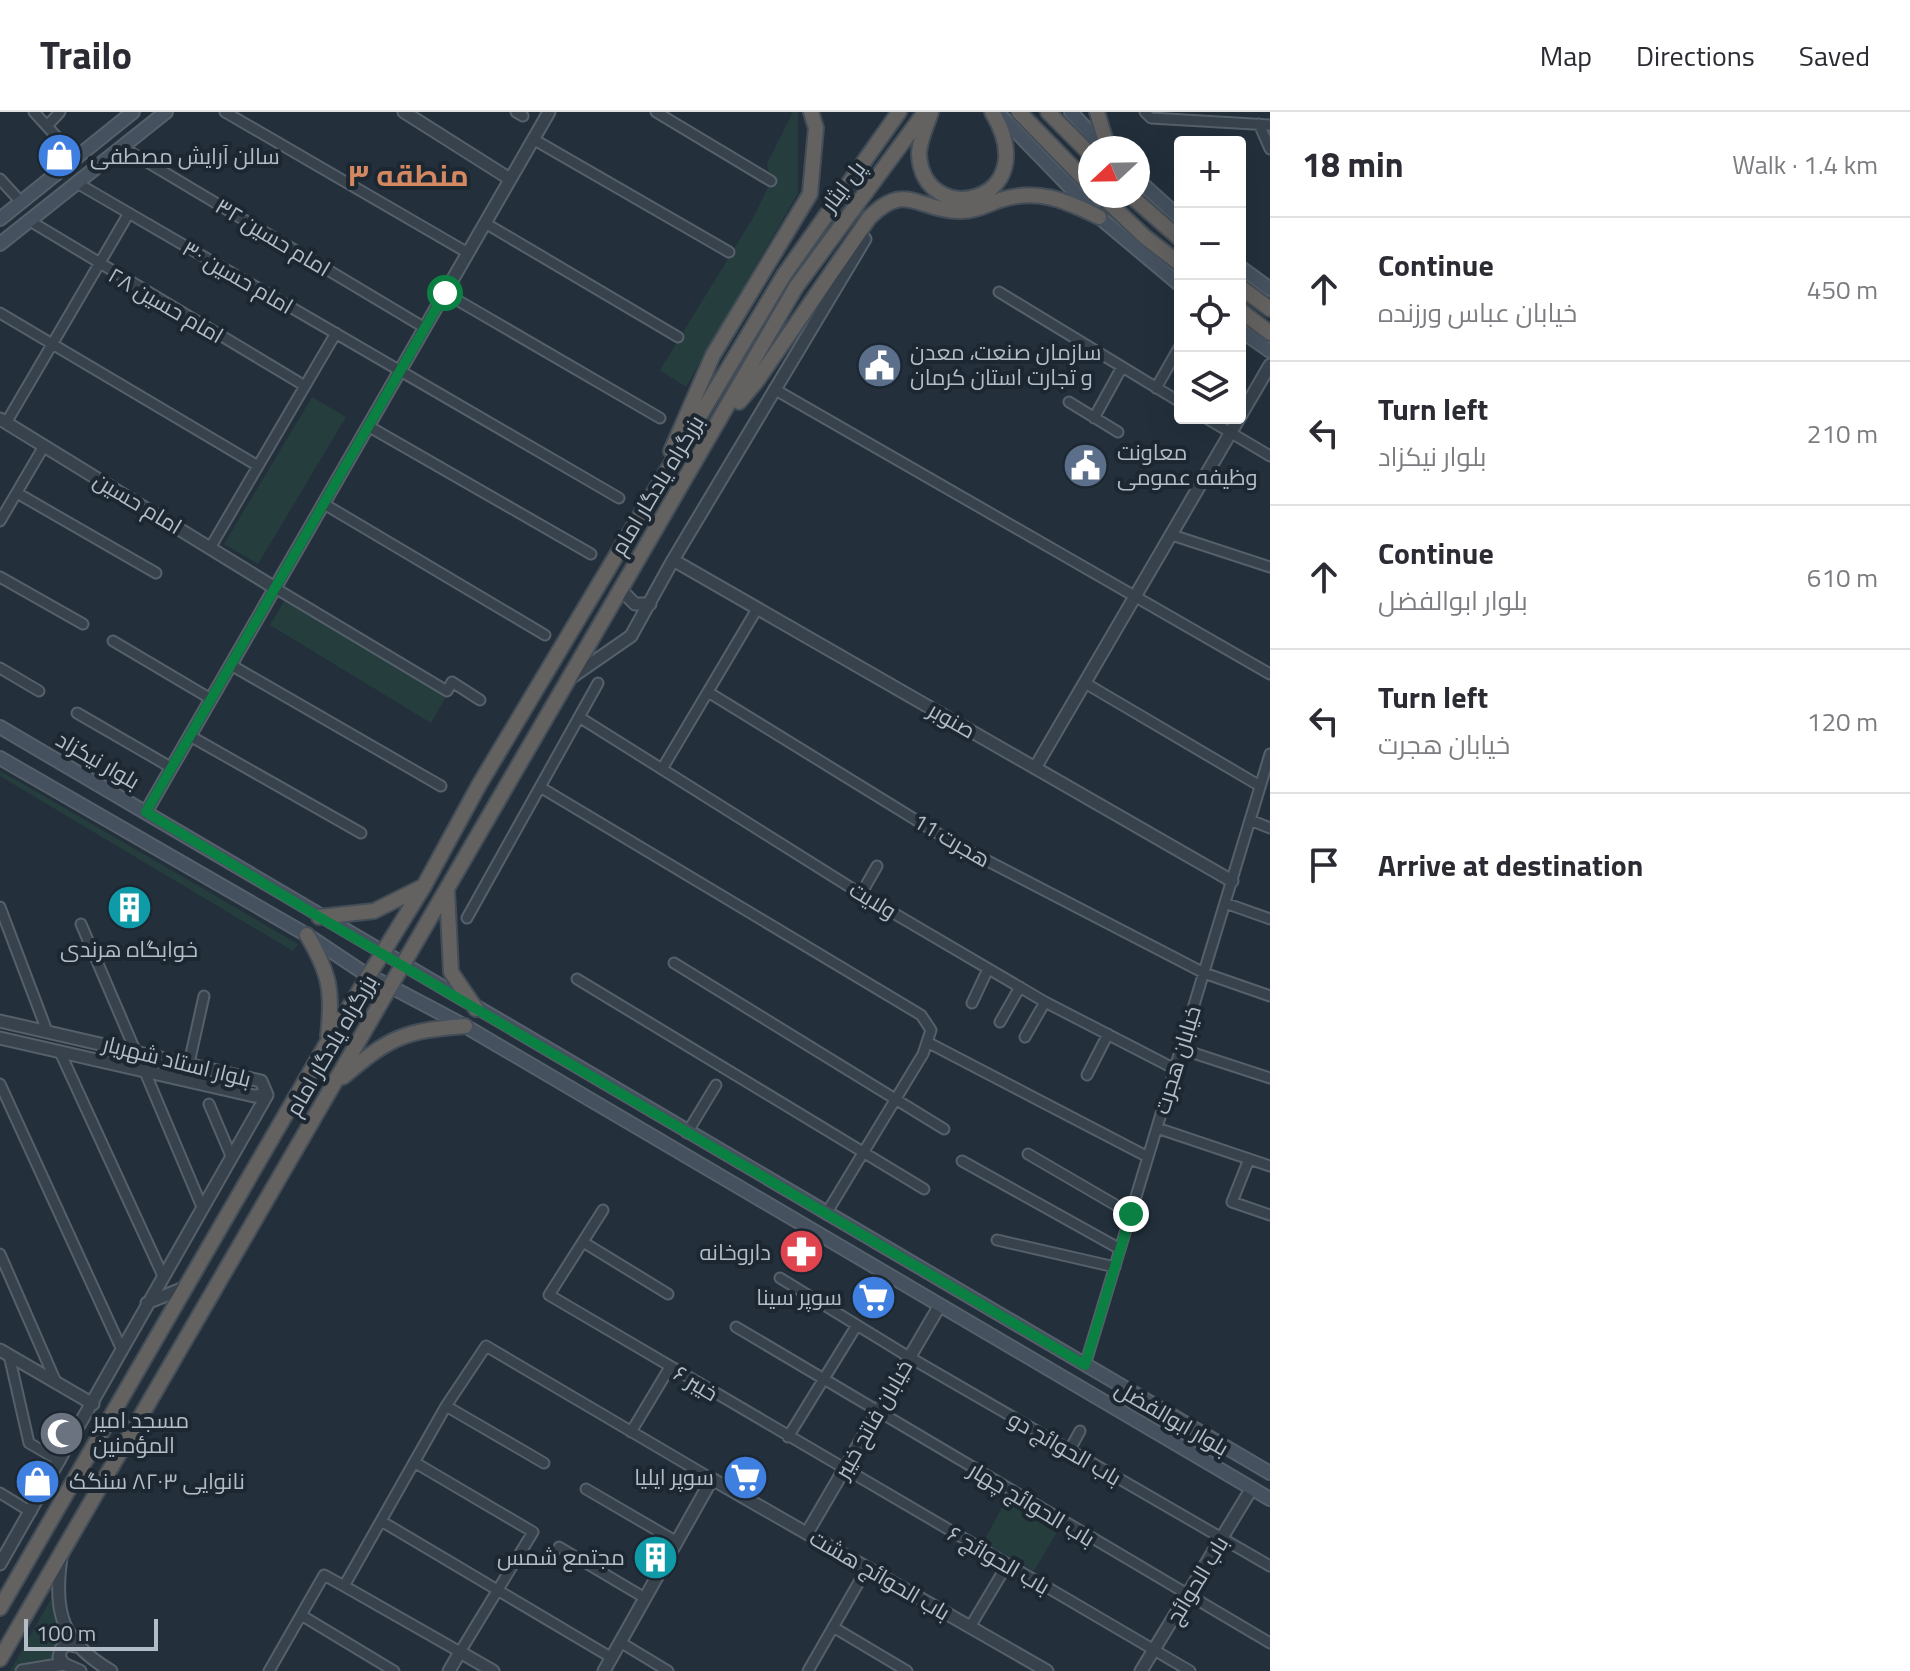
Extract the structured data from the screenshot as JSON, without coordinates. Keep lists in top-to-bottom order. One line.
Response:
{"streets":{"highway":["پل ایثار","بزرگراه یادگار امام"],"main road":["بلوار نیکزاد","بلوار ابوالفضل"],"street":["امام حسین ۳۲","امام حسین ۳۰","امام حسین ۲۸","امام حسین","صنوبر","هجرت 11","ولایت","خیابان هجرت","بلوار استاد شهریار","خیبر ۶","خیابان فاتح خیبر","باب الحوائج دو","باب الحوائج چهار","باب الحوائج ۶","باب الحوائج هشت","باب الحوائج"]},"crossings":[["پل ایثار","بزرگراه یادگار امام"],["بزرگراه یادگار امام","بلوار نیکزاد"],["بزرگراه یادگار امام","بلوار ابوالفضل"],["صنوبر","خیابان هجرت"],["بلوار نیکزاد","بلوار ابوالفضل"],["هجرت 11","خیابان هجرت"],["ولایت","خیابان هجرت"],["خیابان هجرت","بلوار ابوالفضل"],["خیبر ۶","خیابان فاتح خیبر"],["خیبر ۶","باب الحوائج ۶"],["بلوار ابوالفضل","خیابان فاتح خیبر"],["بلوار ابوالفضل","باب الحوائج"],["خیابان فاتح خیبر","باب الحوائج دو"],["خیابان فاتح خیبر","باب الحوائج چهار"],["خیابان فاتح خیبر","باب الحوائج ۶"],["خیابان فاتح خیبر","باب الحوائج هشت"],["باب الحوائج دو","باب الحوائج"],["باب الحوائج چهار","باب الحوائج"],["باب الحوائج ۶","باب الحوائج"]],"districts":["منطقه ۳"],"places":{"shop":["سالن آرایش مصطفی","نانوایی ۸۲۰۳ سنگک"],"public building":["سازمان صنعت، معدن و تجارت استان کرمان","معاونت وظیفه عمومی"],"building":["خوابگاه هرندی","مجتمع شمس"],"pharmacy":["داروخانه"],"supermarket":["سوپر سینا","سوپر ایلیا"],"mosque":["مسجد امیر المؤمنین"]},"scale_bar":"100 m","north":"left","page":{"header":"Trailo","nav":["Map","Directions","Saved"],"heading":["18 min","Walk · 1.4 km"],"map_buttons":["+","−"],"list":[["Continue","خیابان عباس ورزنده","450 m"],["Turn left","بلوار نیکزاد","210 m"],["Continue","بلوار ابوالفضل","610 m"],["Turn left","خیابان هجرت","120 m"],"Arrive at destination"],"scale":"100 m"}}
